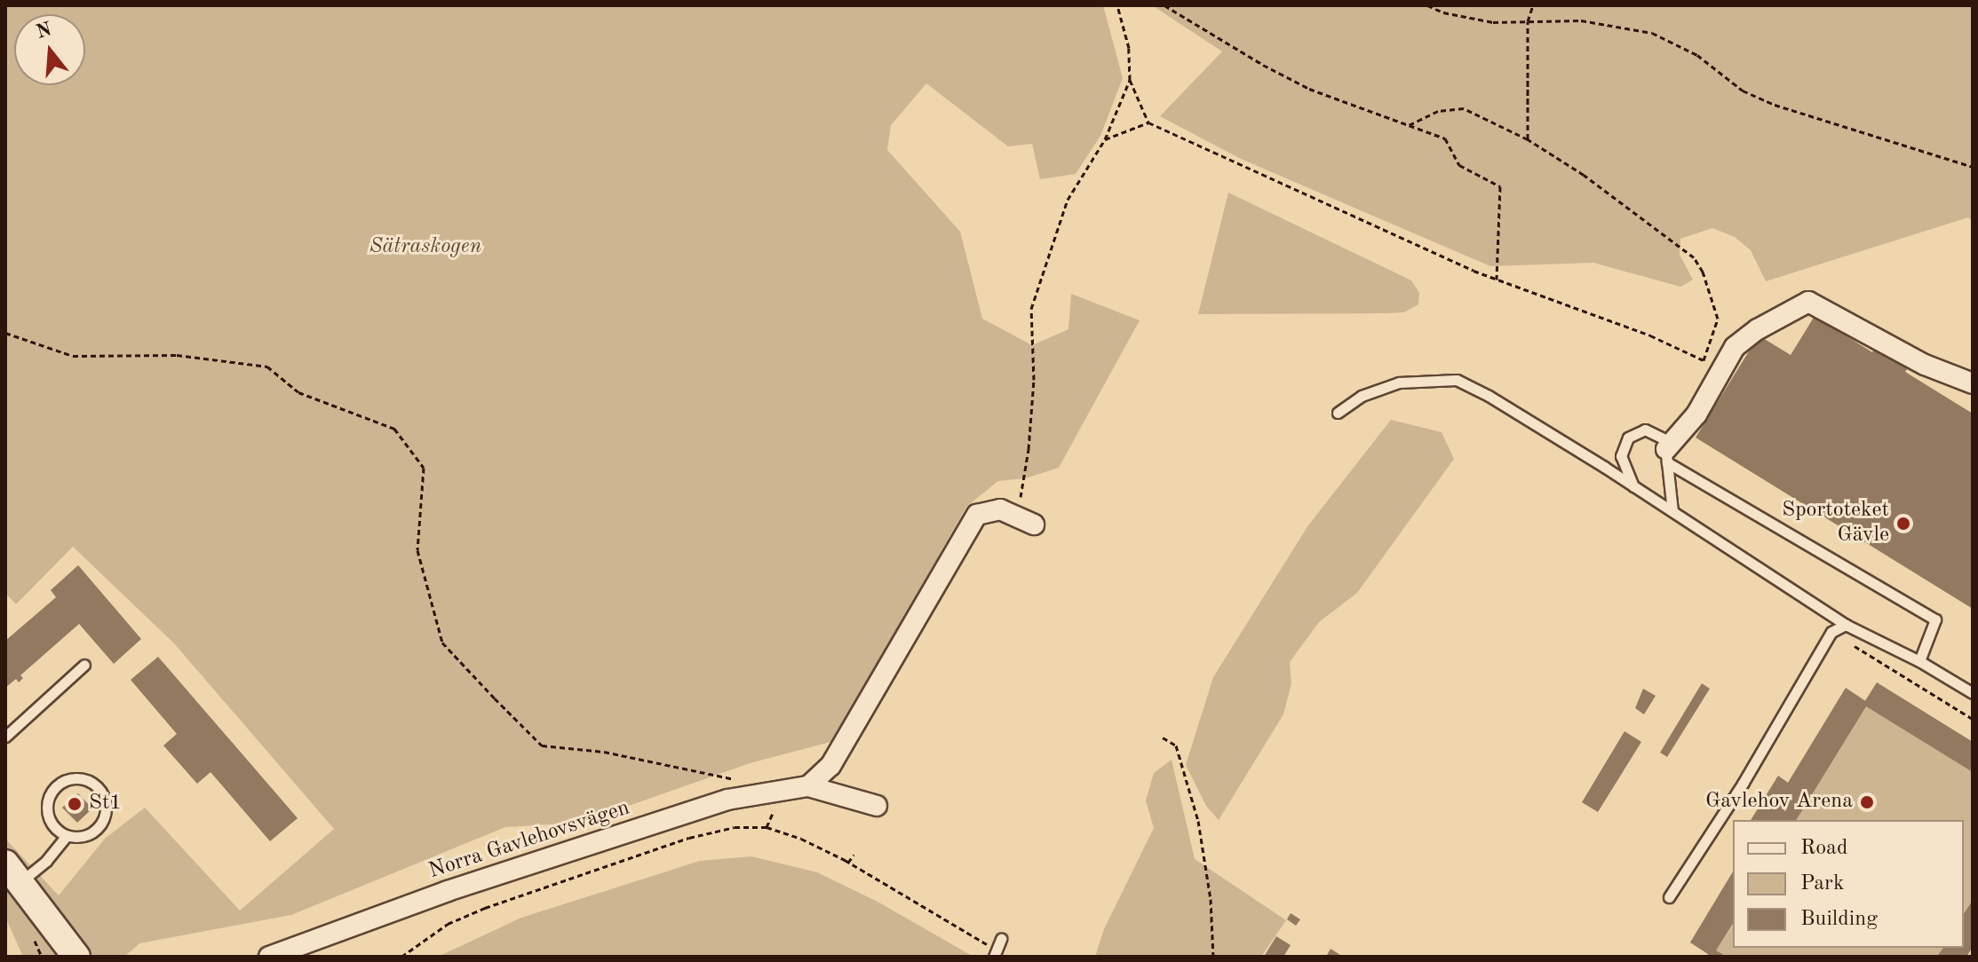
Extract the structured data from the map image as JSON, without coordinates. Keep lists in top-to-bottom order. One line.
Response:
{"streets":{"street":["Norra Gavlehovsvägen"]},"parks":["Sätraskogen"],"places":["Sportoteket Gävle","Gavlehov Arena","St1"],"legend":["Road","Park","Building"],"north":"top"}
